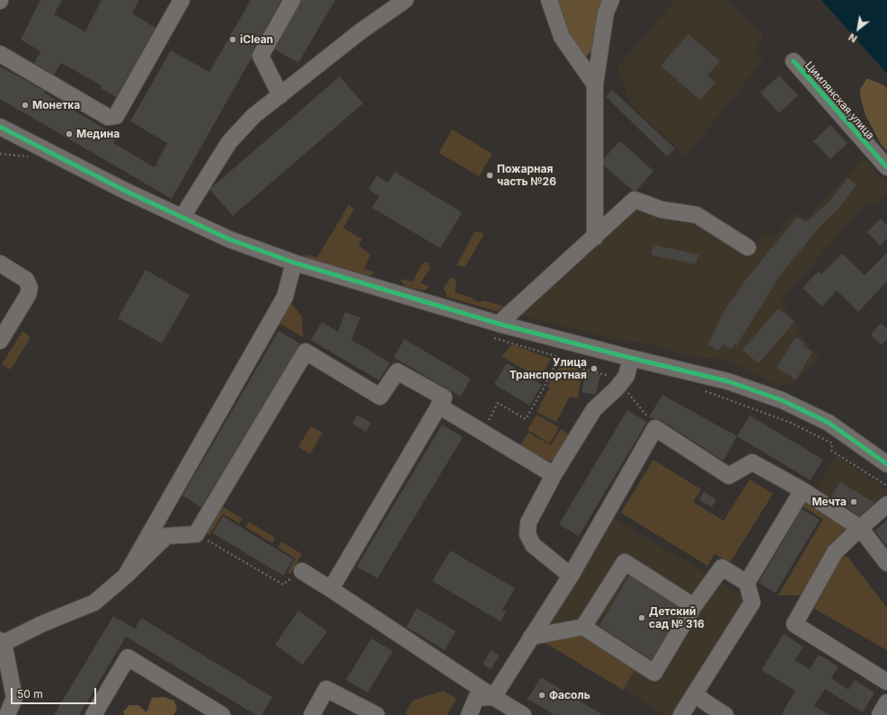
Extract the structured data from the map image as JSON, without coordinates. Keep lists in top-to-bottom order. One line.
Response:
{"streets":{"street":["Цимлянская улица"]},"places":["iClean","Монетка","Медина","Пожарная часть №26","Улица Транспортная","Мечта","Детский сад № 316","Фасоль"],"scale_bar":"50 m","north":"bottom left"}
